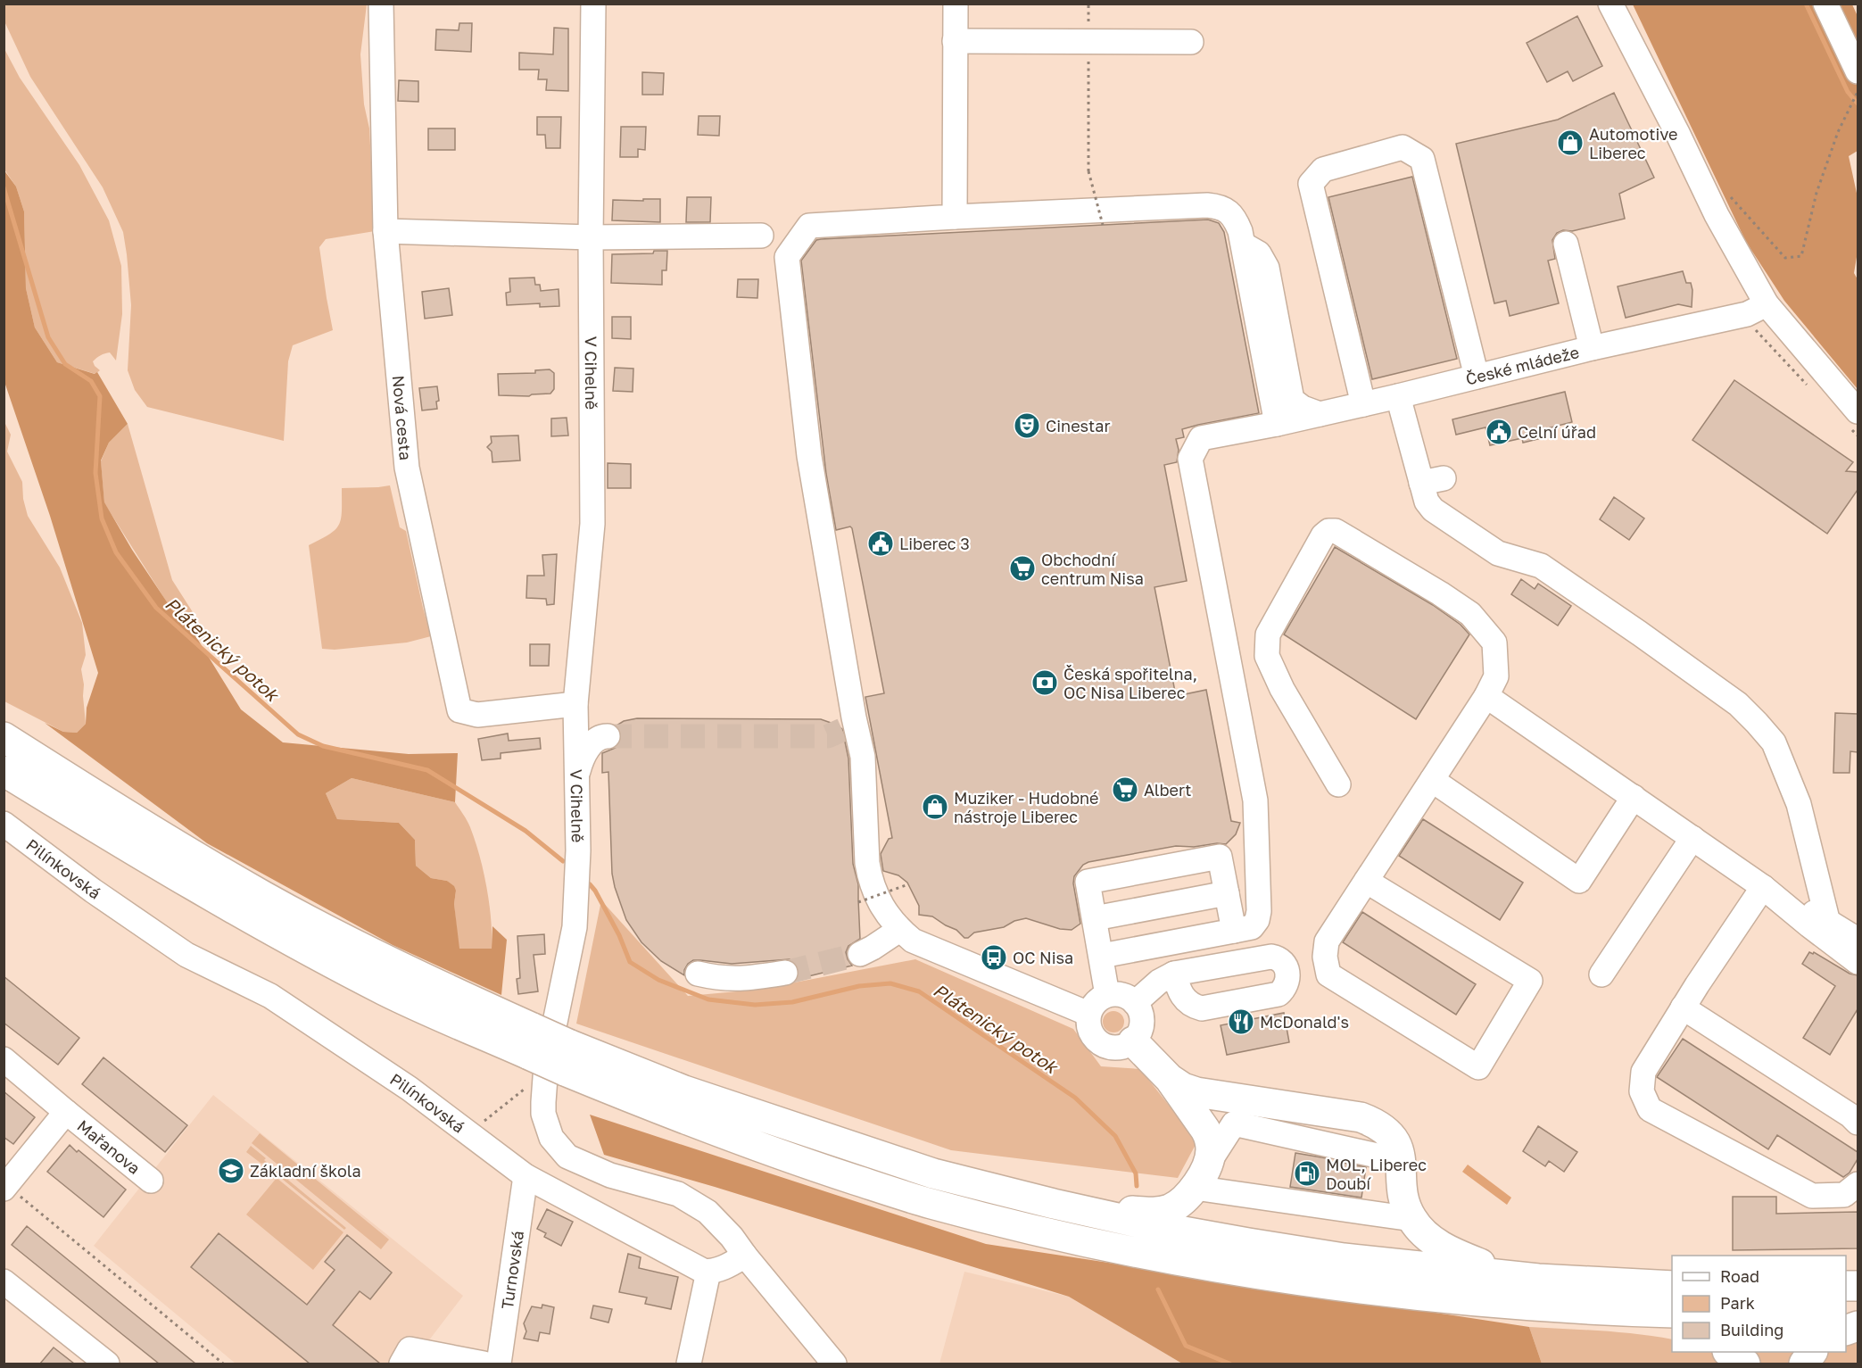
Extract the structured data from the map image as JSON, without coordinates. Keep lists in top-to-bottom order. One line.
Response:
{"streets":{"street":["České mládeže","V Cihelně","Nová cesta","Pilínkovská","Mařanova","Turnovská"]},"crossings":[["V Cihelně","Nová cesta"],["Pilínkovská","Turnovská"]],"water":["Plátenický potok"],"places":{"shop":["Automotive Liberec","Muziker - Hudobné nástroje Liberec"],"theatre":["Cinestar"],"public building":["Celní úřad","Liberec 3"],"supermarket":["Obchodní centrum Nisa","Albert"],"bank":["Česká spořitelna, OC Nisa Liberec"],"bus stop":["OC Nisa"],"restaurant":["McDonald's"],"school or university":["Základní škola"],"fuel station":["MOL, Liberec Doubí"]},"legend":["Road","Park","Building"]}
